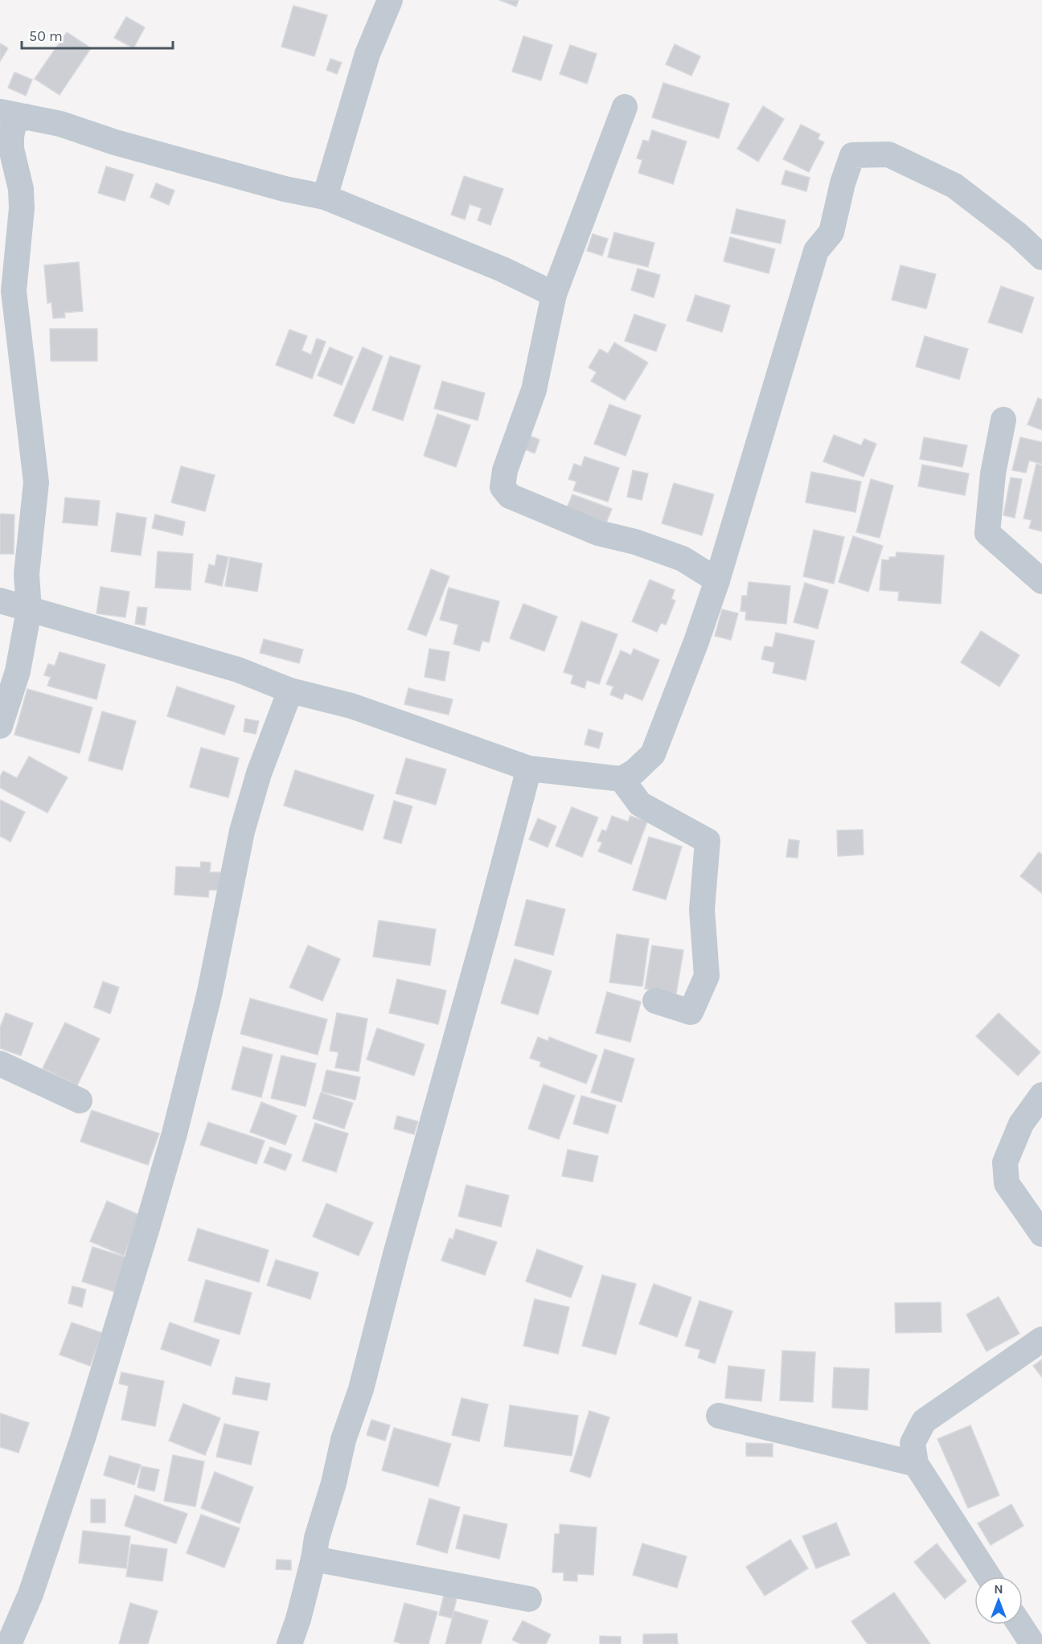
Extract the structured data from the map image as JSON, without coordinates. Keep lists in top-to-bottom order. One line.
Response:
{"scale_bar":"50 m","north":"top"}
